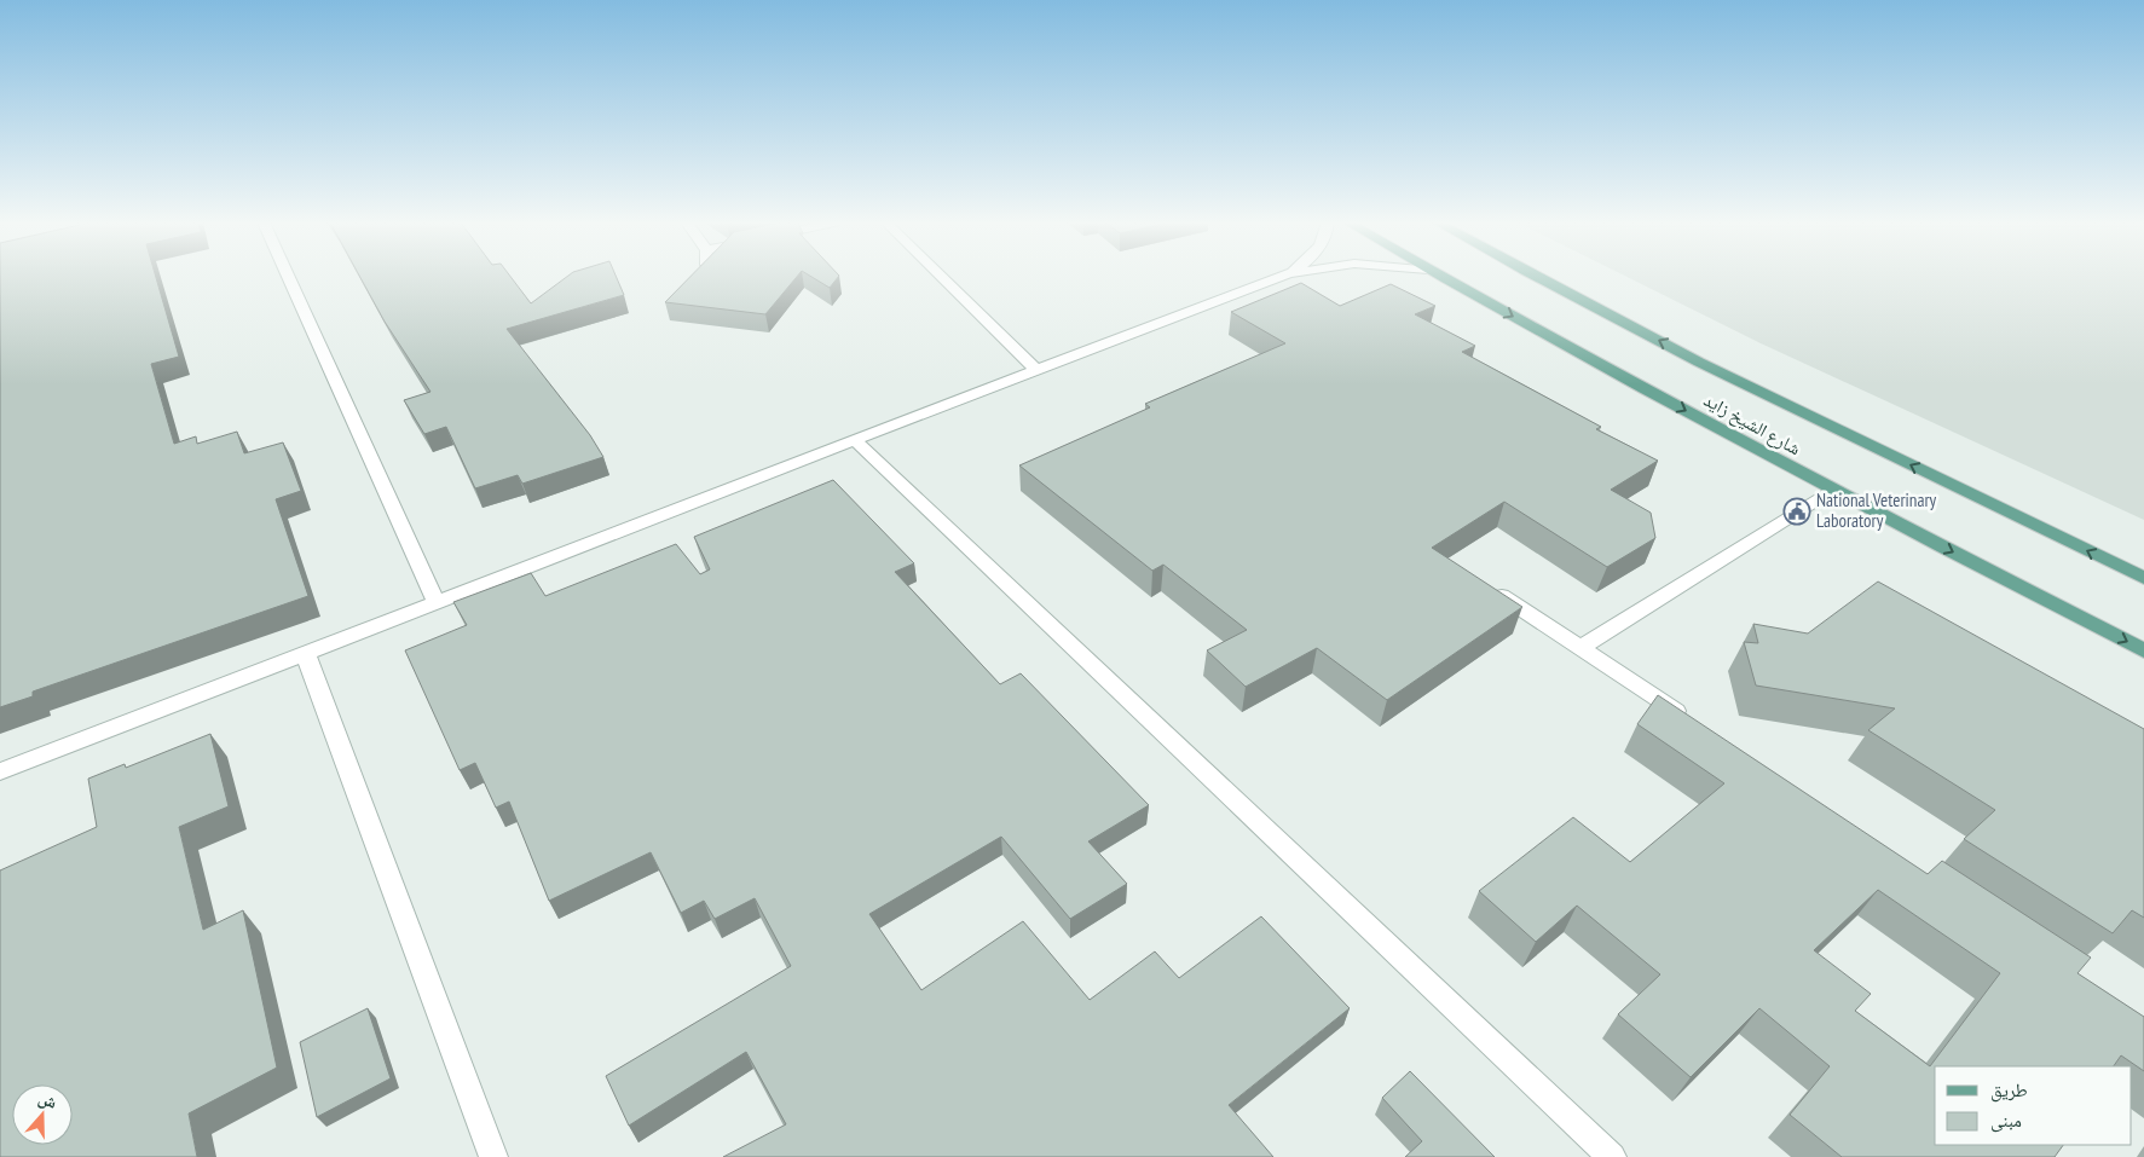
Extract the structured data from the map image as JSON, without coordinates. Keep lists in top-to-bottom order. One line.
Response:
{"streets":{"main road":["شارع الشيخ زايد"]},"places":{"public building":["National Veterinary Laboratory"]},"legend":["طريق","مبنى"],"north":"top"}
